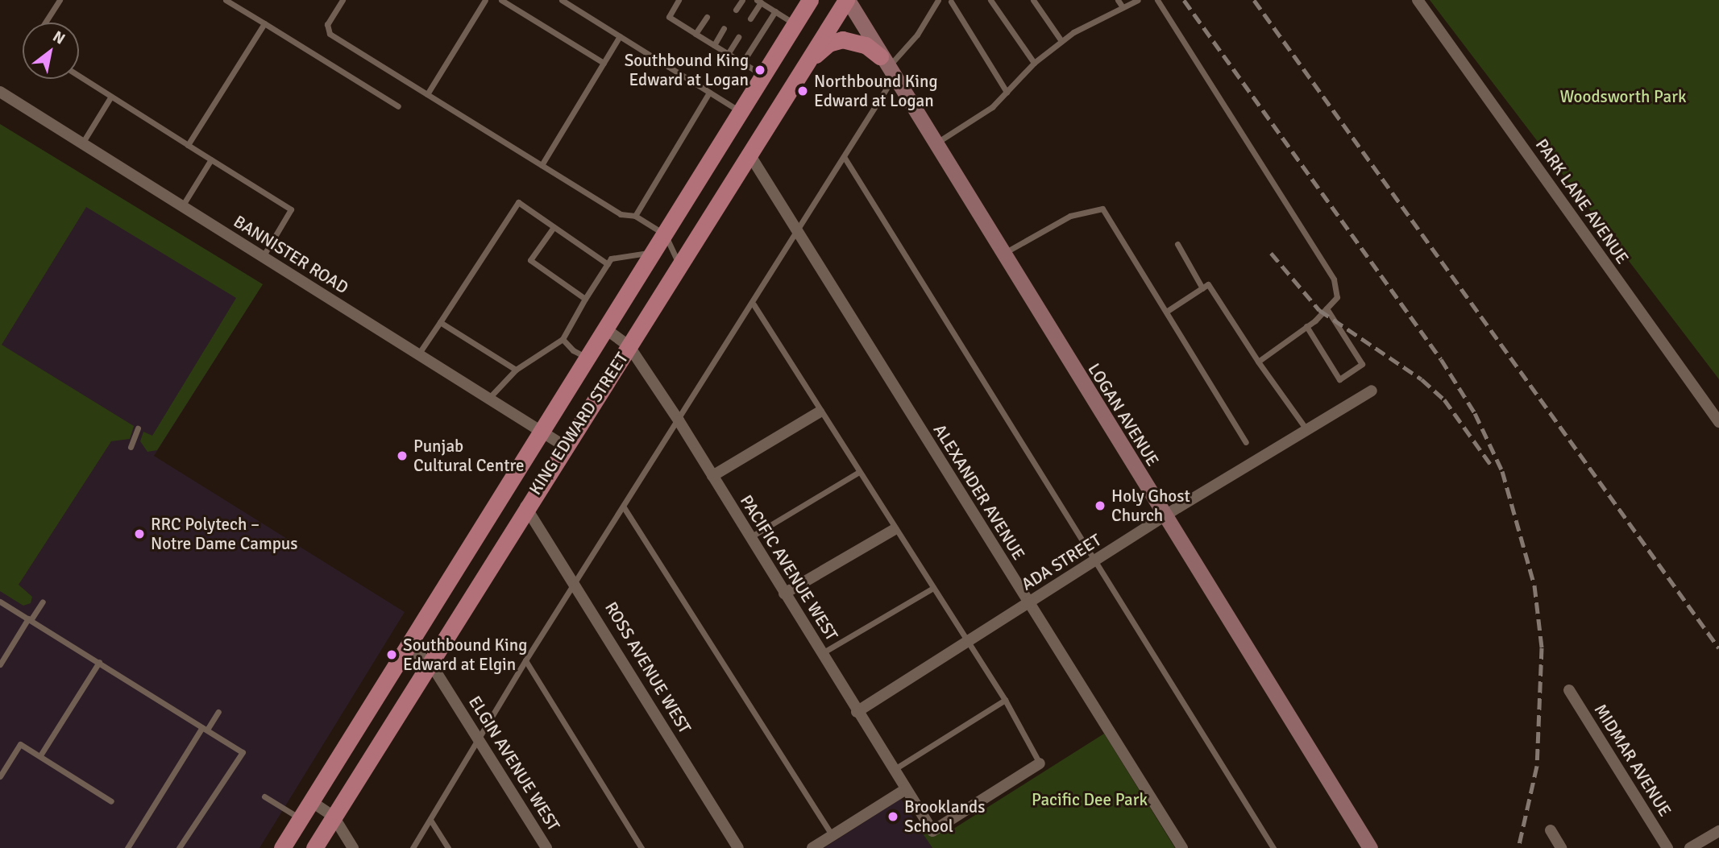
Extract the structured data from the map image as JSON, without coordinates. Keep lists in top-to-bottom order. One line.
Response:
{"streets":{"main road":["LOGAN AVENUE","KING EDWARD STREET"],"street":["PARK LANE AVENUE","BANNISTER ROAD","ALEXANDER AVENUE","ADA STREET","PACIFIC AVENUE WEST","ROSS AVENUE WEST","MIDMAR AVENUE","ELGIN AVENUE WEST"]},"crossings":[["BANNISTER ROAD","KING EDWARD STREET"],["LOGAN AVENUE","KING EDWARD STREET"],["LOGAN AVENUE","ADA STREET"],["KING EDWARD STREET","ALEXANDER AVENUE"],["KING EDWARD STREET","PACIFIC AVENUE WEST"],["KING EDWARD STREET","ROSS AVENUE WEST"],["KING EDWARD STREET","ELGIN AVENUE WEST"],["ALEXANDER AVENUE","ADA STREET"],["ADA STREET","PACIFIC AVENUE WEST"]],"parks":["Woodsworth Park","Pacific Dee Park"],"places":["Southbound King Edward at Logan","Northbound King Edward at Logan","Punjab Cultural Centre","Holy Ghost Church","RRC Polytech – Notre Dame Campus","Southbound King Edward at Elgin","Brooklands School"],"north":"top right"}
